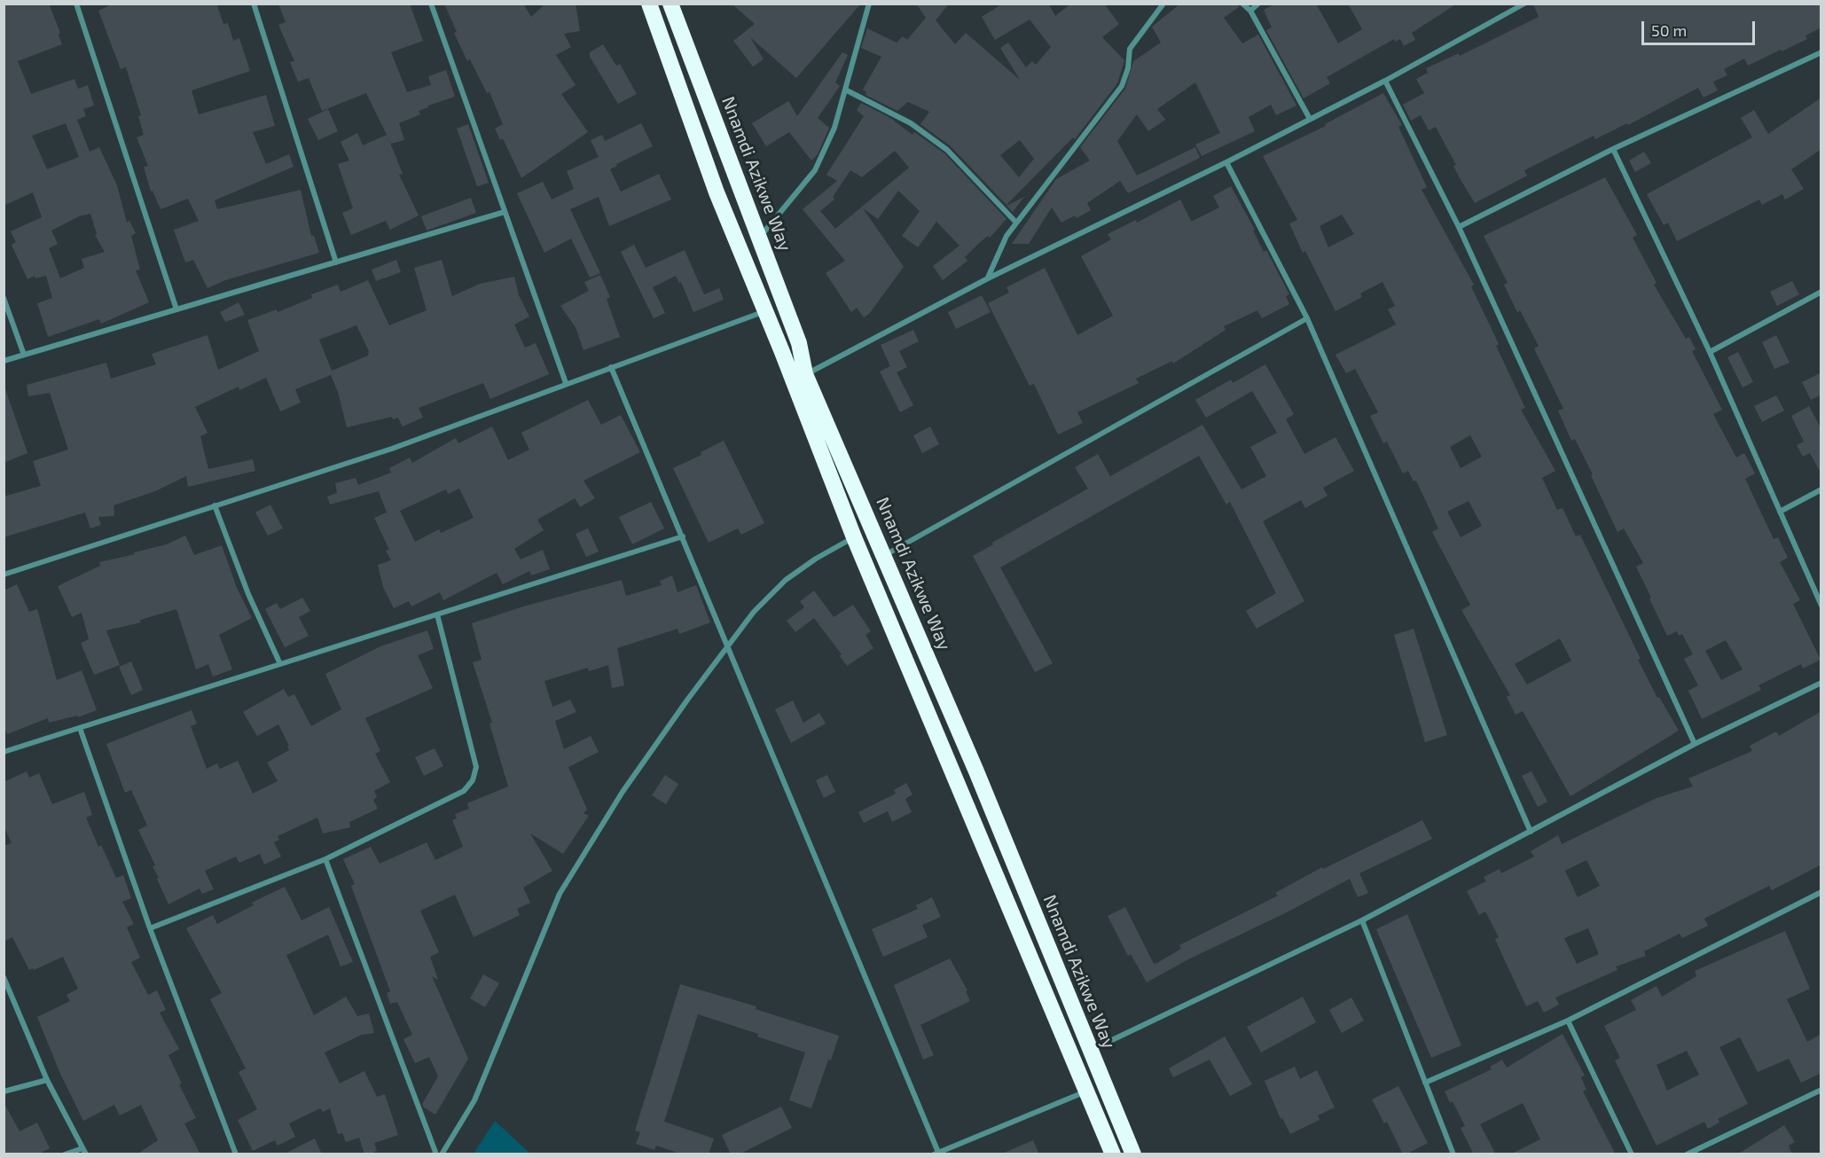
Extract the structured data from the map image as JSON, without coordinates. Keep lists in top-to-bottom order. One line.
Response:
{"streets":{"highway":["Nnamdi Azikwe Way"]},"scale_bar":"50 m"}
